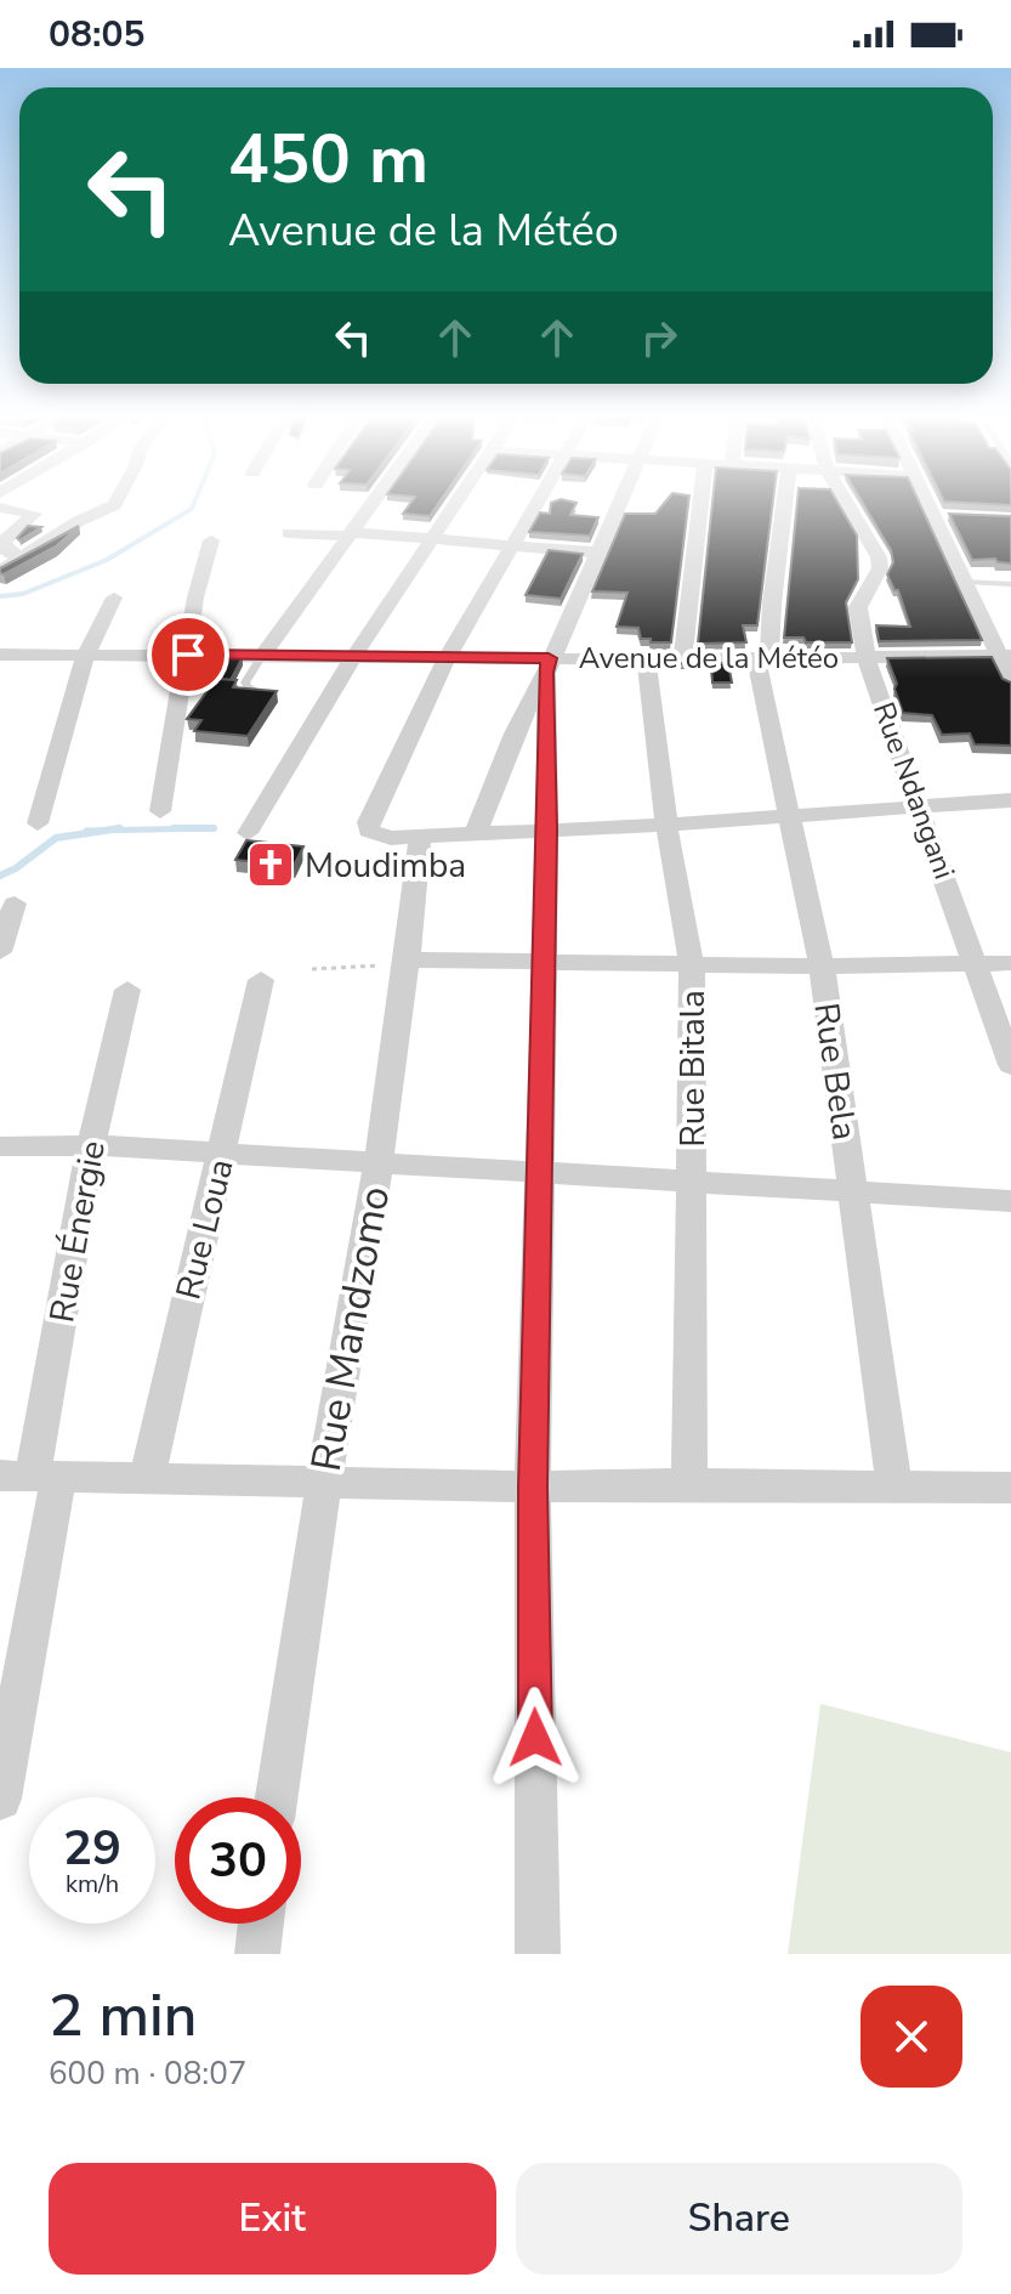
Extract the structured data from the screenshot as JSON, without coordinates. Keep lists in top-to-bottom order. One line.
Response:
{"streets":{"street":["Avenue de la Météo","Rue Ndangani","Rue Bitala","Rue Bela","Rue Loua","Rue Énergie","Rue Mandzomo"]},"crossings":[["Avenue de la Météo","Rue Ndangani"],["Avenue de la Météo","Rue Bitala"],["Avenue de la Météo","Rue Bela"]],"places":{"church":["Moudimba"]},"page":{"status":"08:05","turn":["450 m","Avenue de la Météo"],"speed":"29 km/h","limit":"30","heading":["2 min","600 m · 08:07"],"buttons":["Exit","Share"]}}
